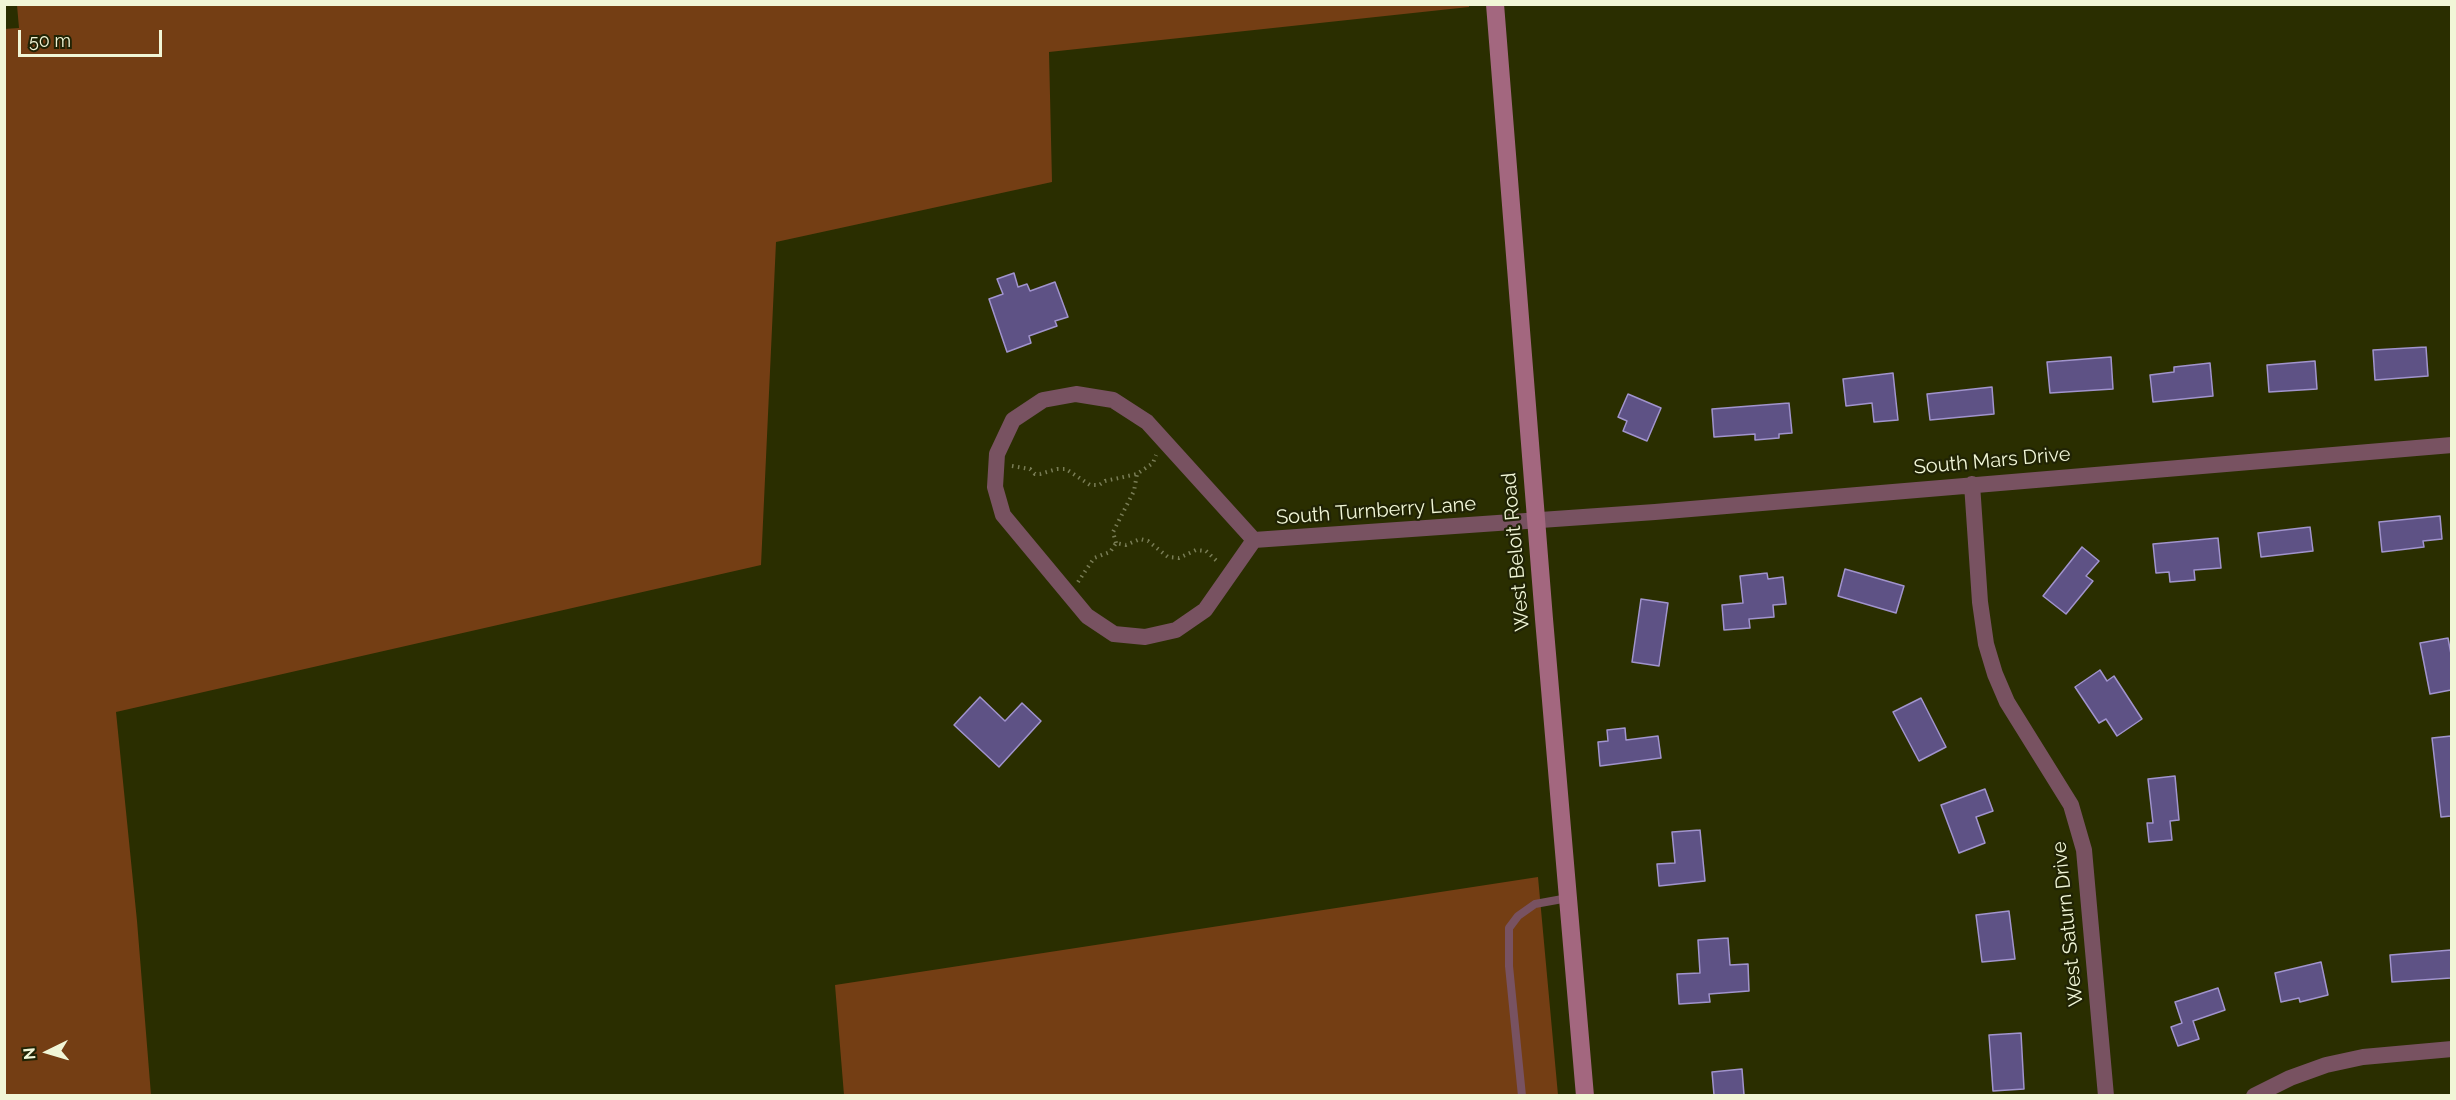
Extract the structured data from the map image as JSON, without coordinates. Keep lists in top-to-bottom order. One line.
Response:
{"streets":{"main road":["West Beloit Road"],"street":["South Mars Drive","South Turnberry Lane","West Saturn Drive"]},"crossings":[["South Mars Drive","South Turnberry Lane"],["South Mars Drive","West Beloit Road"],["South Mars Drive","West Saturn Drive"],["South Turnberry Lane","West Beloit Road"]],"scale_bar":"50 m","north":"left"}
